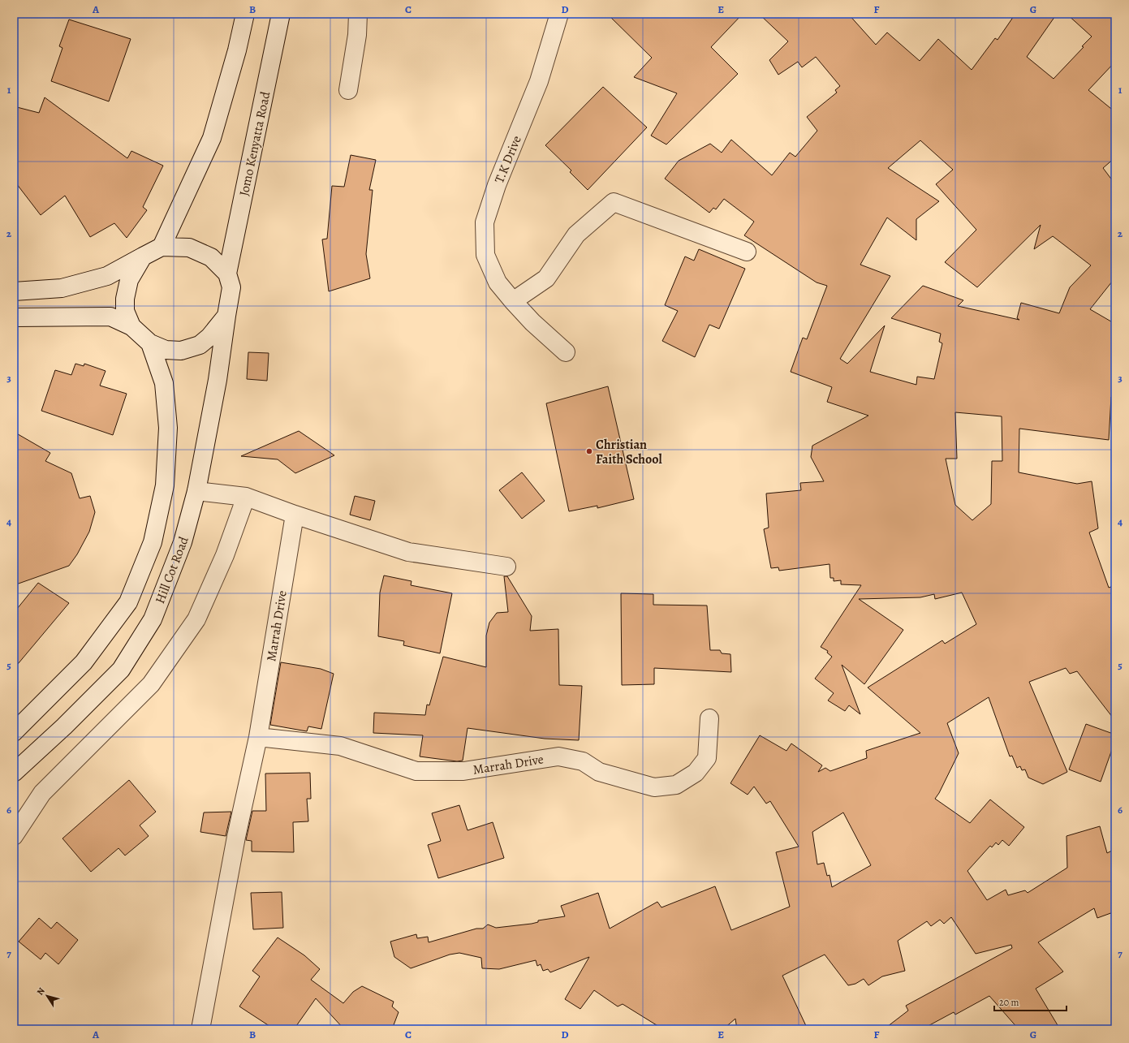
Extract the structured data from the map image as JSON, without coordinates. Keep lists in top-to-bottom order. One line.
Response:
{"streets":{"street":["Jomo Kenyatta Road","T.K Drive","Hill Cot Road","Marrah Drive"]},"crossings":[["Jomo Kenyatta Road","Hill Cot Road"]],"places":["Christian Faith School"],"scale_bar":"20 m","north":"top left","grid":{"columns":["A","B","C","D","E","F","G"],"rows":["1","2","3","4","5","6","7"]}}
